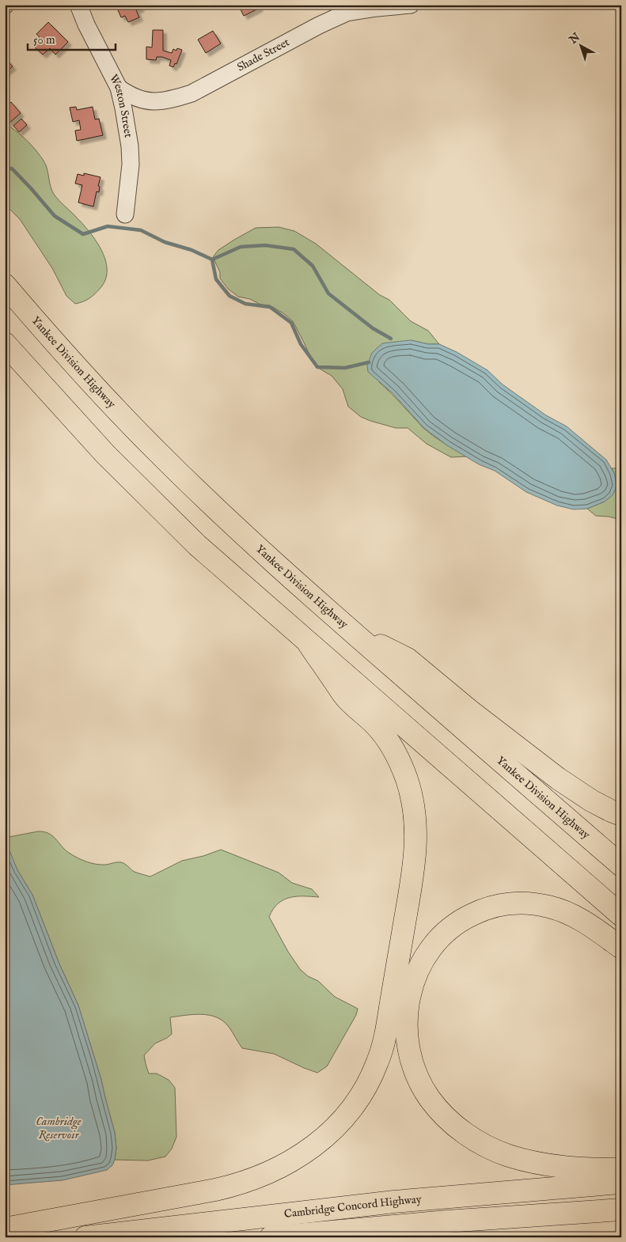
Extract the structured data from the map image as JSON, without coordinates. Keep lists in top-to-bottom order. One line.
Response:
{"streets":{"highway":["Yankee Division Highway","Cambridge Concord Highway"],"street":["Shade Street","Weston Street"]},"crossings":[["Shade Street","Weston Street"]],"water":["Cambridge Reservoir"],"scale_bar":"50 m","north":"top left"}
